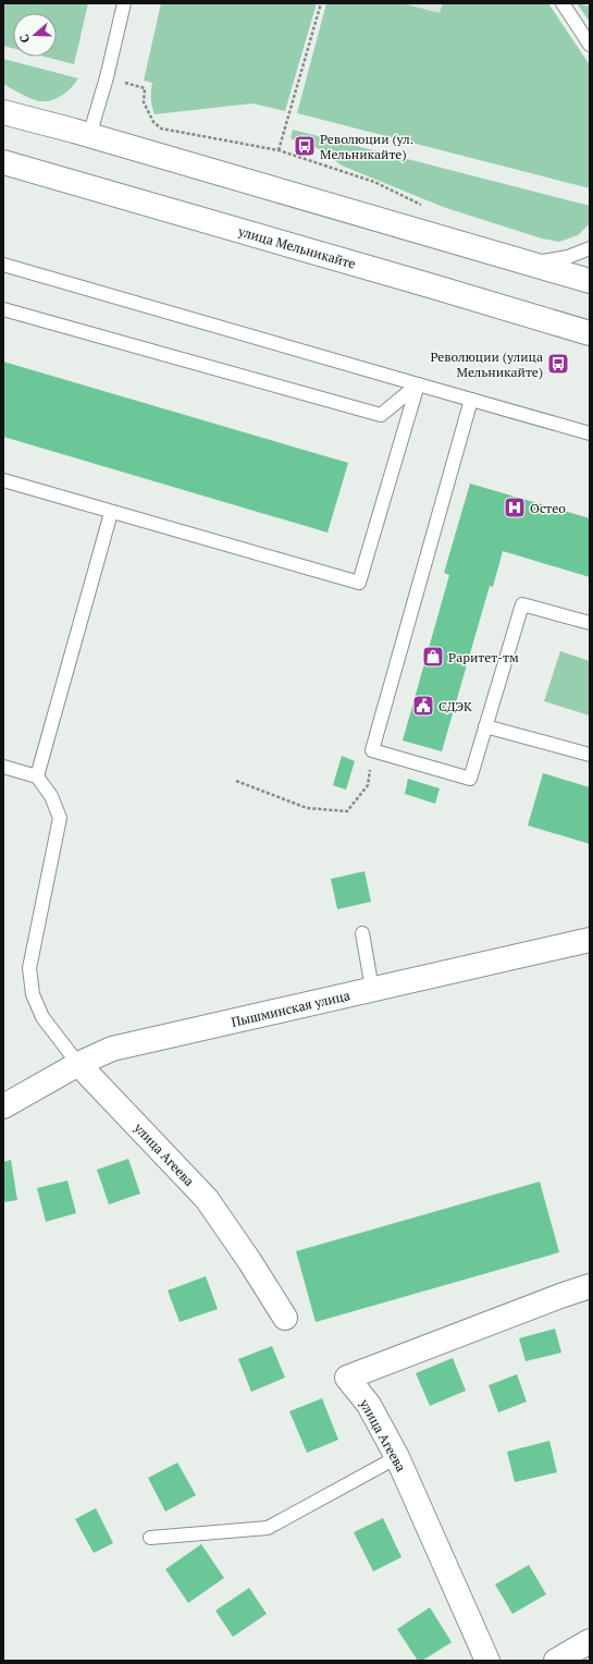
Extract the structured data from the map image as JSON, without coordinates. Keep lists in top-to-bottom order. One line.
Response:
{"streets":{"street":["улица Мельникайте","Пышминская улица","улица Агеева"]},"crossings":[["Пышминская улица","улица Агеева"]],"places":{"bus stop":["Революции (ул. Мельникайте)","Революции (улица Мельникайте)"],"hospital":["Остео"],"shop":["Раритет-тм"],"public building":["СДЭК"]},"north":"left"}
